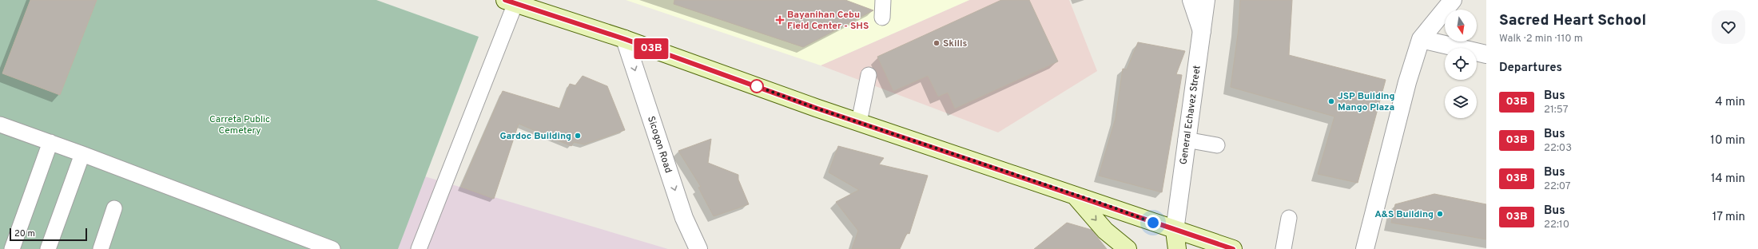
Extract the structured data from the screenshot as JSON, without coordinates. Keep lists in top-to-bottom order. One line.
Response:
{"streets":{"street":["General Echavez Street","Sicogon Road"]},"one_way":["Sicogon Road"],"parks":["Carreta Public Cemetery"],"places":{"health":["Bayanihan Cebu Field Center - SHS"],"other":["Skills","JSP Building Mango Plaza","Gardoc Building","A&S Building"]},"lines":["bus line 03B"],"scale_bar":"20 m","north":"bottom","page":{"on_map":"03B","heading":[["Sacred Heart School","Walk · 2 min · 110 m"],"Departures"],"list":[{"mark":"03B","name":"Bus","note":"21:57","value":"4 min"},{"mark":"03B","name":"Bus","note":"22:03","value":"10 min"},{"mark":"03B","name":"Bus","note":"22:07","value":"14 min"},{"mark":"03B","name":"Bus","note":"22:10","value":"17 min"}],"scale":"20 m"}}
